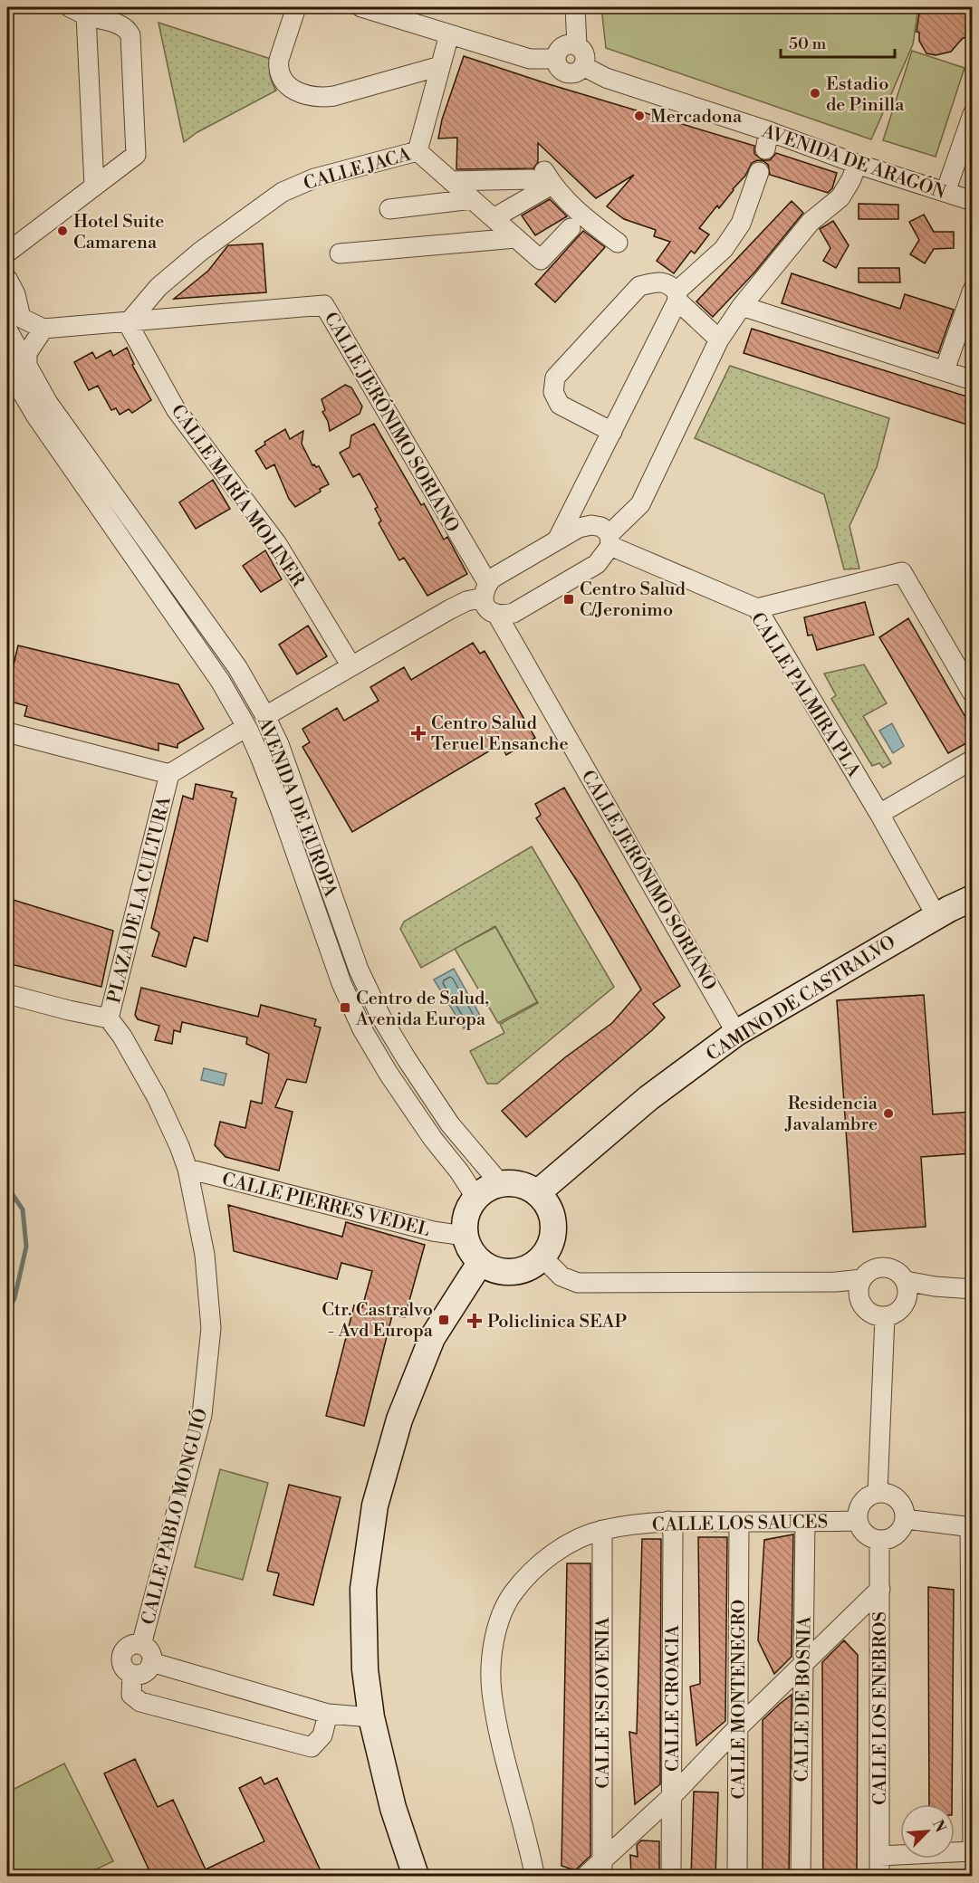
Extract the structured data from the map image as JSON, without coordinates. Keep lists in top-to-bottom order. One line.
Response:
{"streets":{"street":["AVENIDA DE ARAGÓN","CALLE JACA","CALLE JERÓNIMO SORIANO","CALLE MARÍA MOLINER","CALLE PALMIRA PLA","AVENIDA DE EUROPA","PLAZA DE LA CULTURA","CAMINO DE CASTRALVO","CALLE PIERRES VEDEL","CALLE PABLO MONGUIÓ","CALLE LOS SAUCES","CALLE CROACIA","CALLE MONTENEGRO","CALLE DE BOSNIA","CALLE ESLOVENIA","CALLE LOS ENEBROS"]},"crossings":[["CALLE JACA","CALLE JERÓNIMO SORIANO"],["CALLE JACA","CALLE MARÍA MOLINER"],["CALLE JERÓNIMO SORIANO","CALLE MARÍA MOLINER"],["CALLE JERÓNIMO SORIANO","CAMINO DE CASTRALVO"],["CALLE PALMIRA PLA","CAMINO DE CASTRALVO"],["AVENIDA DE EUROPA","PLAZA DE LA CULTURA"],["AVENIDA DE EUROPA","CAMINO DE CASTRALVO"],["AVENIDA DE EUROPA","CALLE PIERRES VEDEL"],["PLAZA DE LA CULTURA","CALLE PABLO MONGUIÓ"],["CAMINO DE CASTRALVO","CALLE PIERRES VEDEL"],["CALLE PIERRES VEDEL","CALLE PABLO MONGUIÓ"],["CALLE LOS SAUCES","CALLE CROACIA"],["CALLE LOS SAUCES","CALLE MONTENEGRO"],["CALLE LOS SAUCES","CALLE DE BOSNIA"],["CALLE LOS SAUCES","CALLE ESLOVENIA"],["CALLE LOS SAUCES","CALLE LOS ENEBROS"]],"places":{"other":["Estadio de Pinilla","Mercadona","Hotel Suite Camarena","Residencia Javalambre"],"transit":["Centro Salud C/Jeronimo","Centro de Salud, Avenida Europa","Ctr. Castralvo - Avd Europa"],"health":["Centro Salud Teruel Ensanche","Policlinica SEAP"]},"scale_bar":"50 m","north":"top right"}
